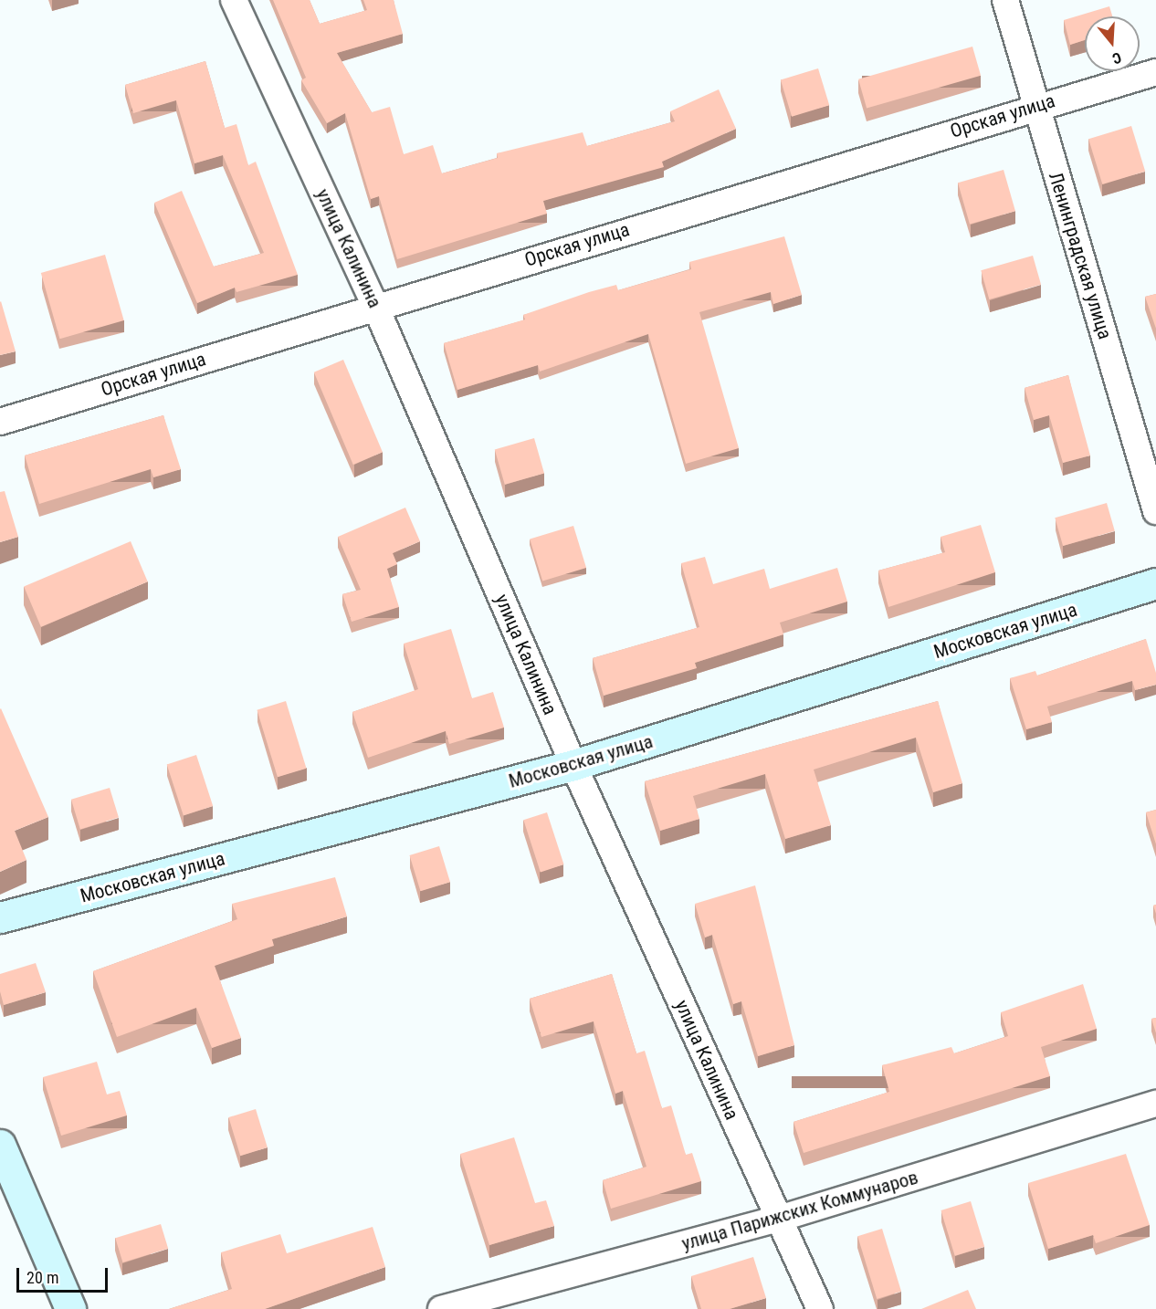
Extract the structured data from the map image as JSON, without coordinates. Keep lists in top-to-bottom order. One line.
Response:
{"streets":{"street":["Орская улица","улица Калинина","Ленинградская улица","Московская улица","улица Парижских Коммунаров"]},"crossings":[["Орская улица","улица Калинина"],["Орская улица","Ленинградская улица"],["улица Калинина","Московская улица"],["улица Калинина","улица Парижских Коммунаров"]],"scale_bar":"20 m","north":"bottom"}
